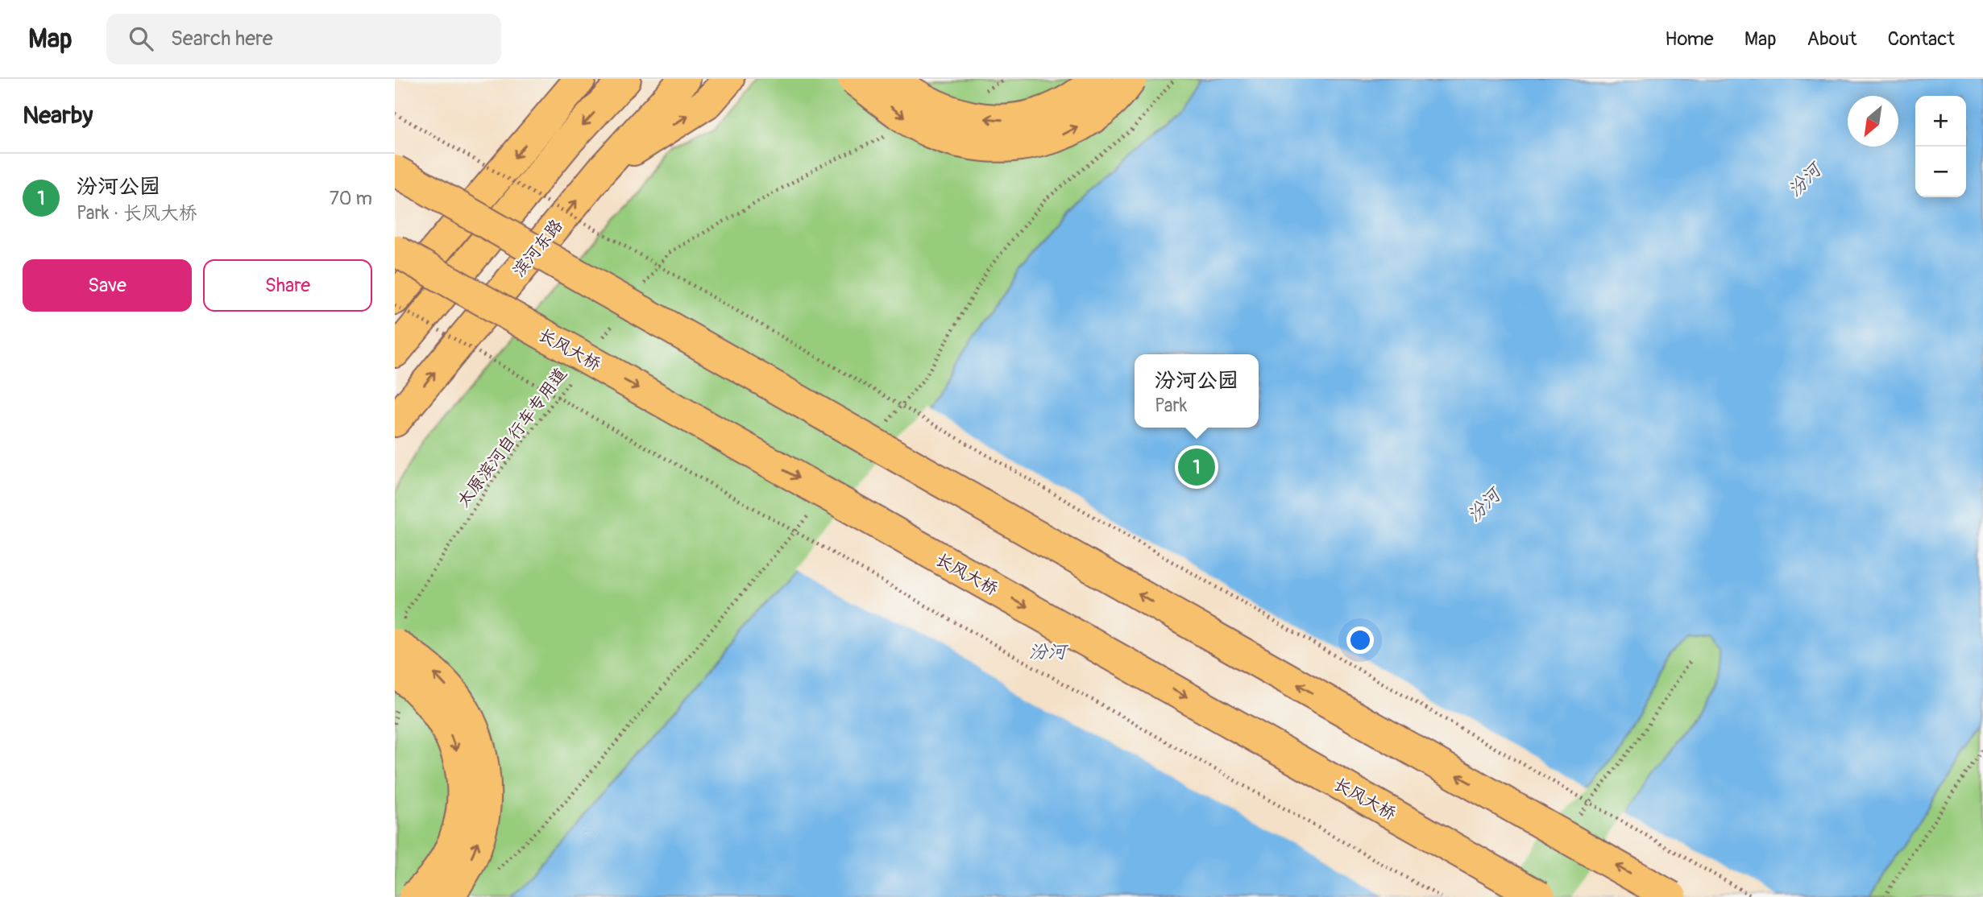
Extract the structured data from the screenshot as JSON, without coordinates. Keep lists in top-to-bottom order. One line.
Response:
{"streets":{"highway":["滨河东路","长风大桥"],"path":["太原滨河自行车专用道"]},"water":["汾河"],"north":"bottom left","page":{"header":"Map","search":"Search here","nav":["Home","Map","About","Contact"],"heading":"Nearby","map_buttons":["+","−"],"list":[{"mark":"1","name":"汾河公园","note":"Park · 长风大桥","value":"70 m"}],"buttons":["Save","Share"],"popup":["汾河公园","Park"],"pins":"1"}}
